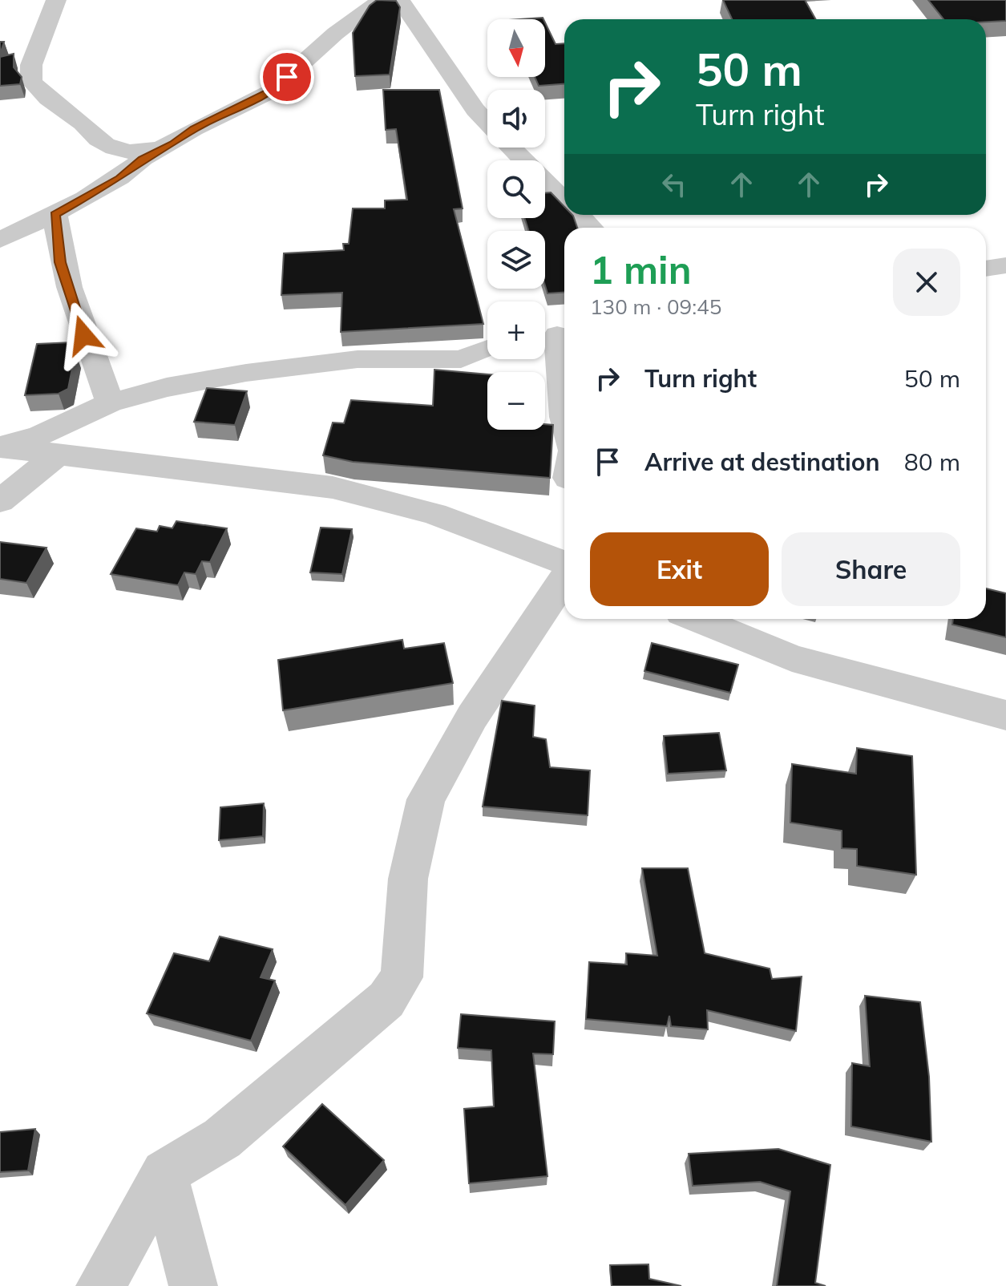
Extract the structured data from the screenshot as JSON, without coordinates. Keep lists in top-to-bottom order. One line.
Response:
{"north":"bottom","page":{"map_buttons":["+","−"],"turn":["50 m","Turn right"],"heading":["1 min","130 m · 09:45"],"list":[{"name":"Turn right","value":"50 m"},{"name":"Arrive at destination","value":"80 m"}],"buttons":["Exit","Share"]}}
